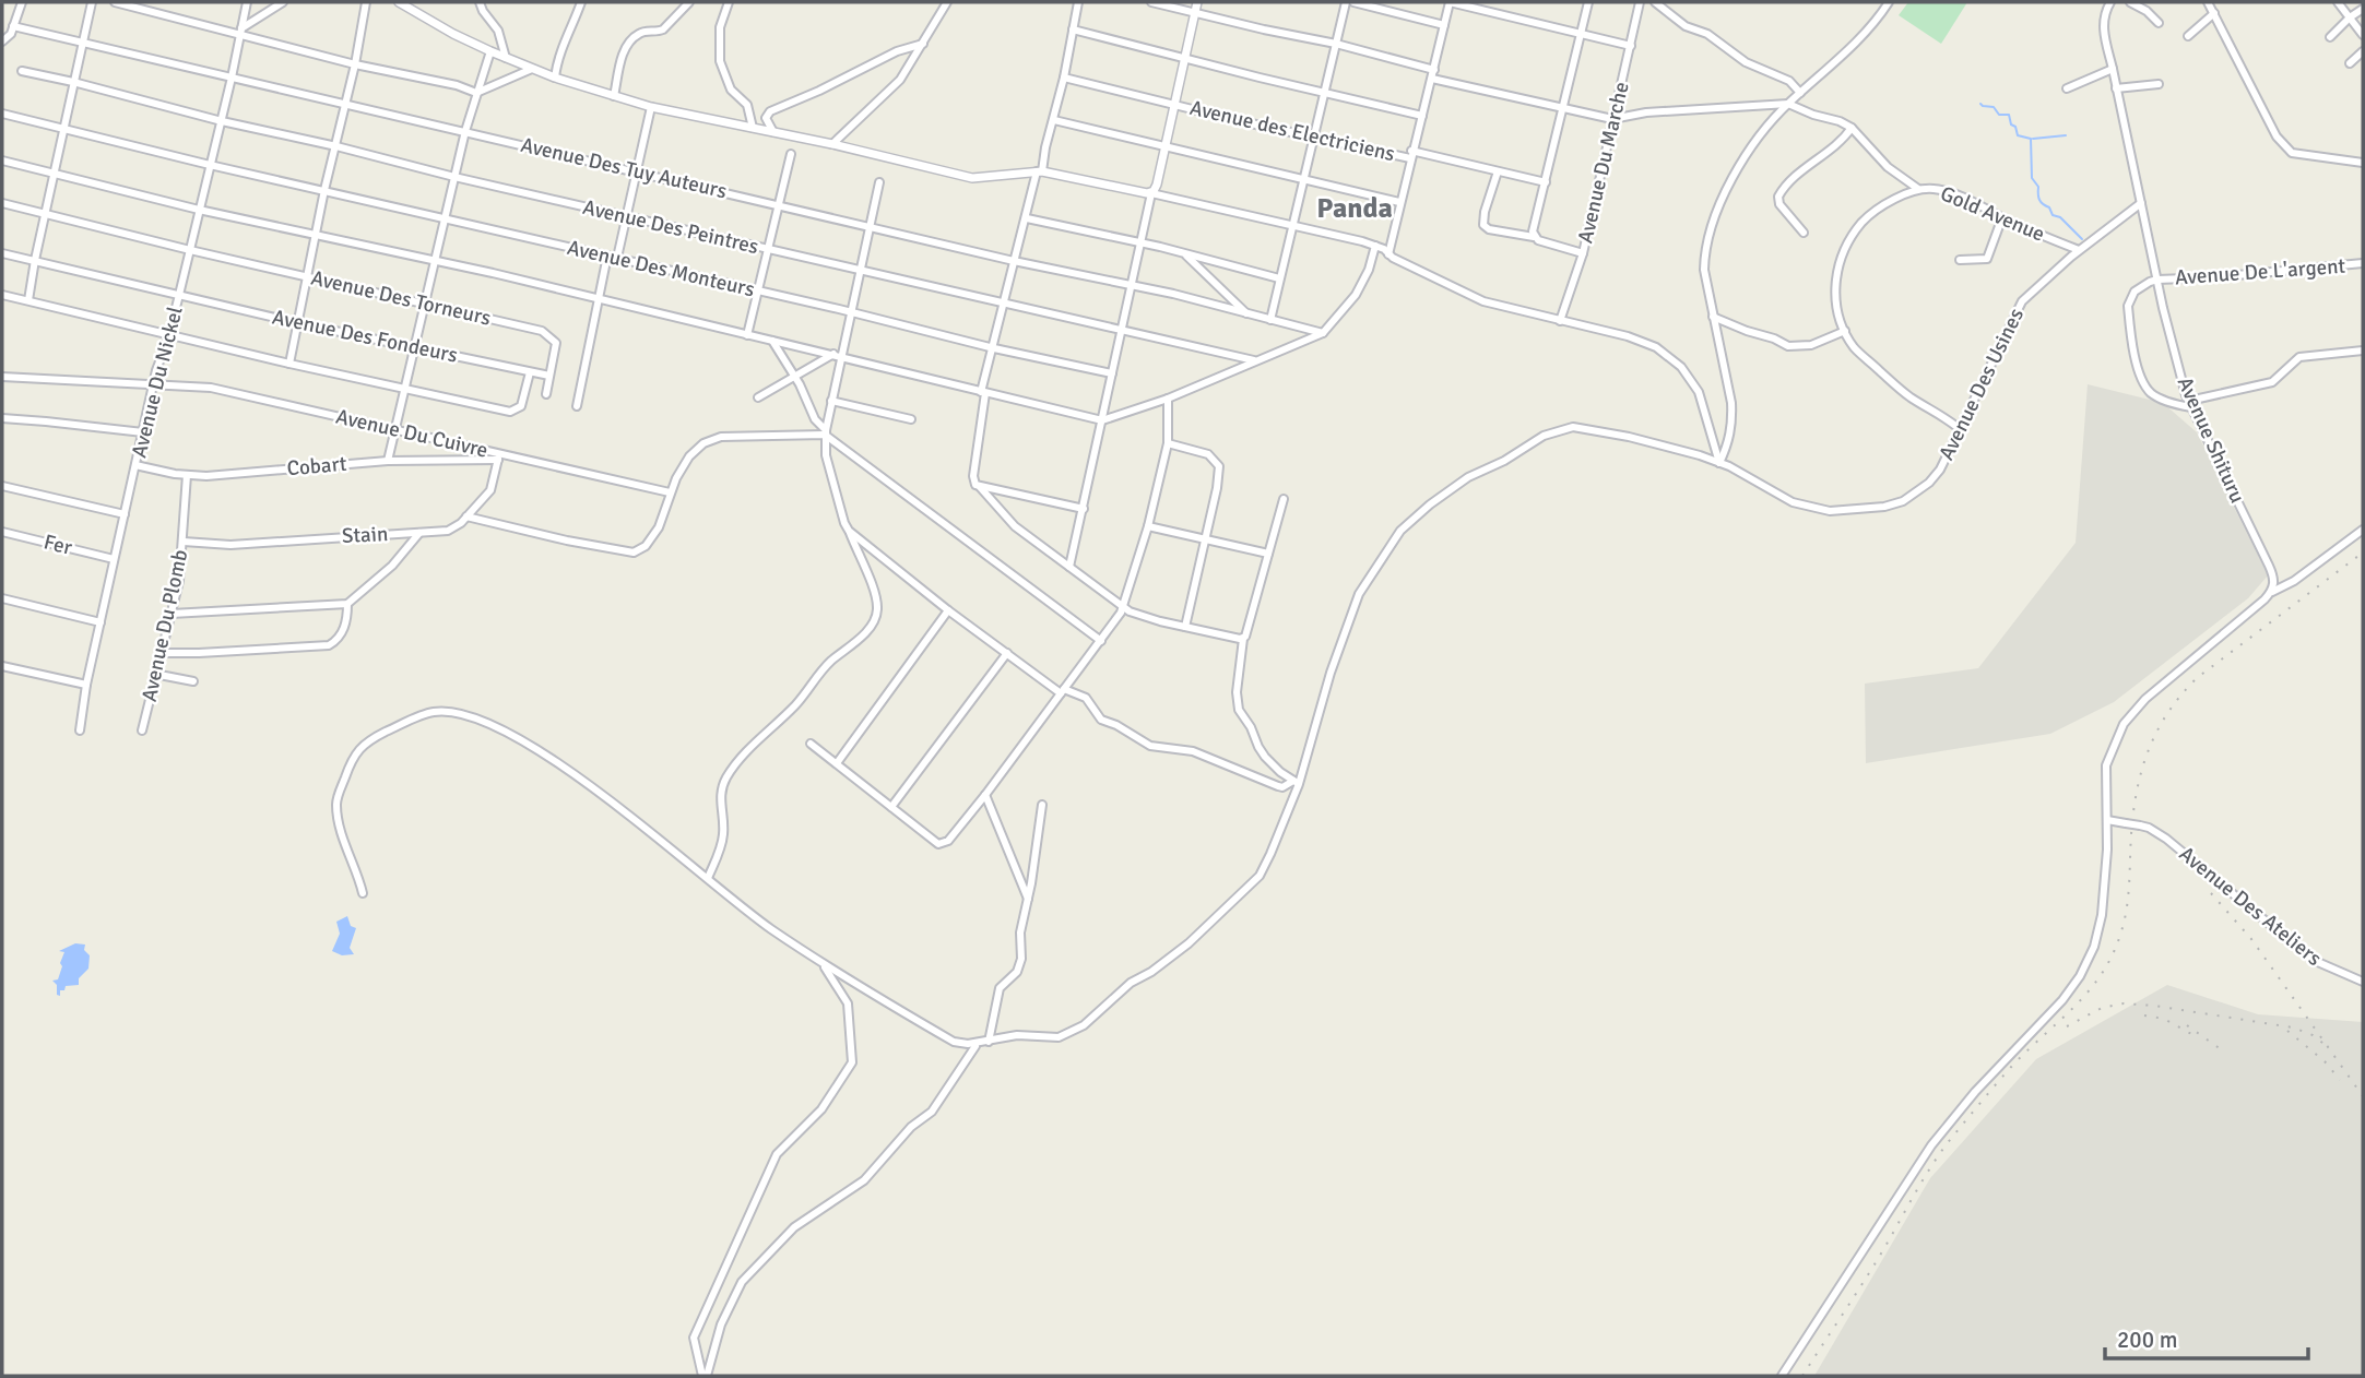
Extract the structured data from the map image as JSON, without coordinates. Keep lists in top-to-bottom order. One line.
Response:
{"streets":{"street":["Avenue des Electriciens","Avenue Du Marche","Avenue Des Tuy Auteurs","Gold Avenue","Avenue Des Peintres","Avenue Des Monteurs","Avenue De L'argent","Avenue Des Torneurs","Avenue Des Fondeurs","Avenue Du Nickel","Avenue Des Usines","Avenue Du Cuivre","Avenue Shituru","Cobart","Stain","Fer","Avenue Du Plomb","Avenue Des Ateliers"]},"crossings":[["Avenue Des Tuy Auteurs","Avenue Du Nickel"],["Gold Avenue","Avenue Des Usines"],["Avenue Des Peintres","Avenue Du Nickel"],["Avenue Des Monteurs","Avenue Du Nickel"],["Avenue De L'argent","Avenue Shituru"],["Avenue Des Torneurs","Avenue Des Fondeurs"],["Avenue Des Torneurs","Avenue Du Nickel"],["Avenue Des Fondeurs","Avenue Du Nickel"],["Avenue Du Nickel","Avenue Du Cuivre"],["Avenue Du Nickel","Cobart"],["Avenue Du Nickel","Fer"],["Avenue Des Usines","Avenue Shituru"],["Avenue Du Cuivre","Cobart"],["Avenue Du Cuivre","Stain"],["Cobart","Stain"],["Cobart","Avenue Du Plomb"],["Stain","Avenue Du Plomb"]],"districts":["Panda"],"scale_bar":"200 m"}
